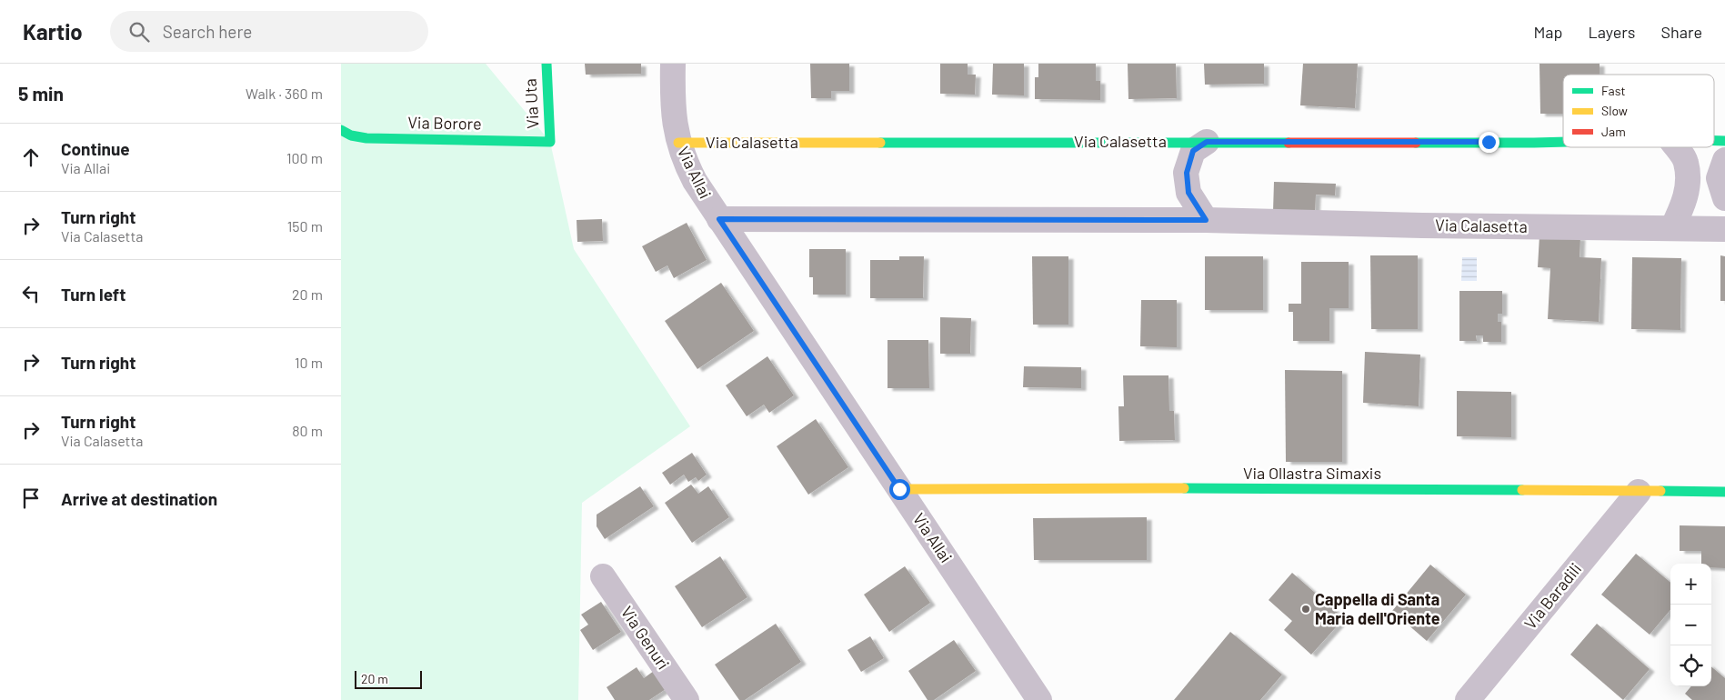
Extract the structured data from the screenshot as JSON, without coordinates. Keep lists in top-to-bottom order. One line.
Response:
{"streets":{"street":["Via Uta","Via Borore","Via Calasetta","Via Allai","Via Ollastra Simaxis","Via Baradili","Via Genuri"]},"crossings":[["Via Uta","Via Borore"],["Via Calasetta","Via Allai"],["Via Allai","Via Ollastra Simaxis"],["Via Ollastra Simaxis","Via Baradili"]],"places":["Cappella di Santa Maria dell'Oriente"],"legend":["Fast","Slow","Jam"],"scale_bar":"20 m","page":{"header":"Kartio","search":"Search here","nav":["Map","Layers","Share"],"heading":["5 min","Walk · 360 m"],"list":[["Continue","Via Allai","100 m"],["Turn right","Via Calasetta","150 m"],["Turn left","20 m"],["Turn right","10 m"],["Turn right","Via Calasetta","80 m"],"Arrive at destination"],"map_buttons":["+","−"],"scale":"20 m"}}
